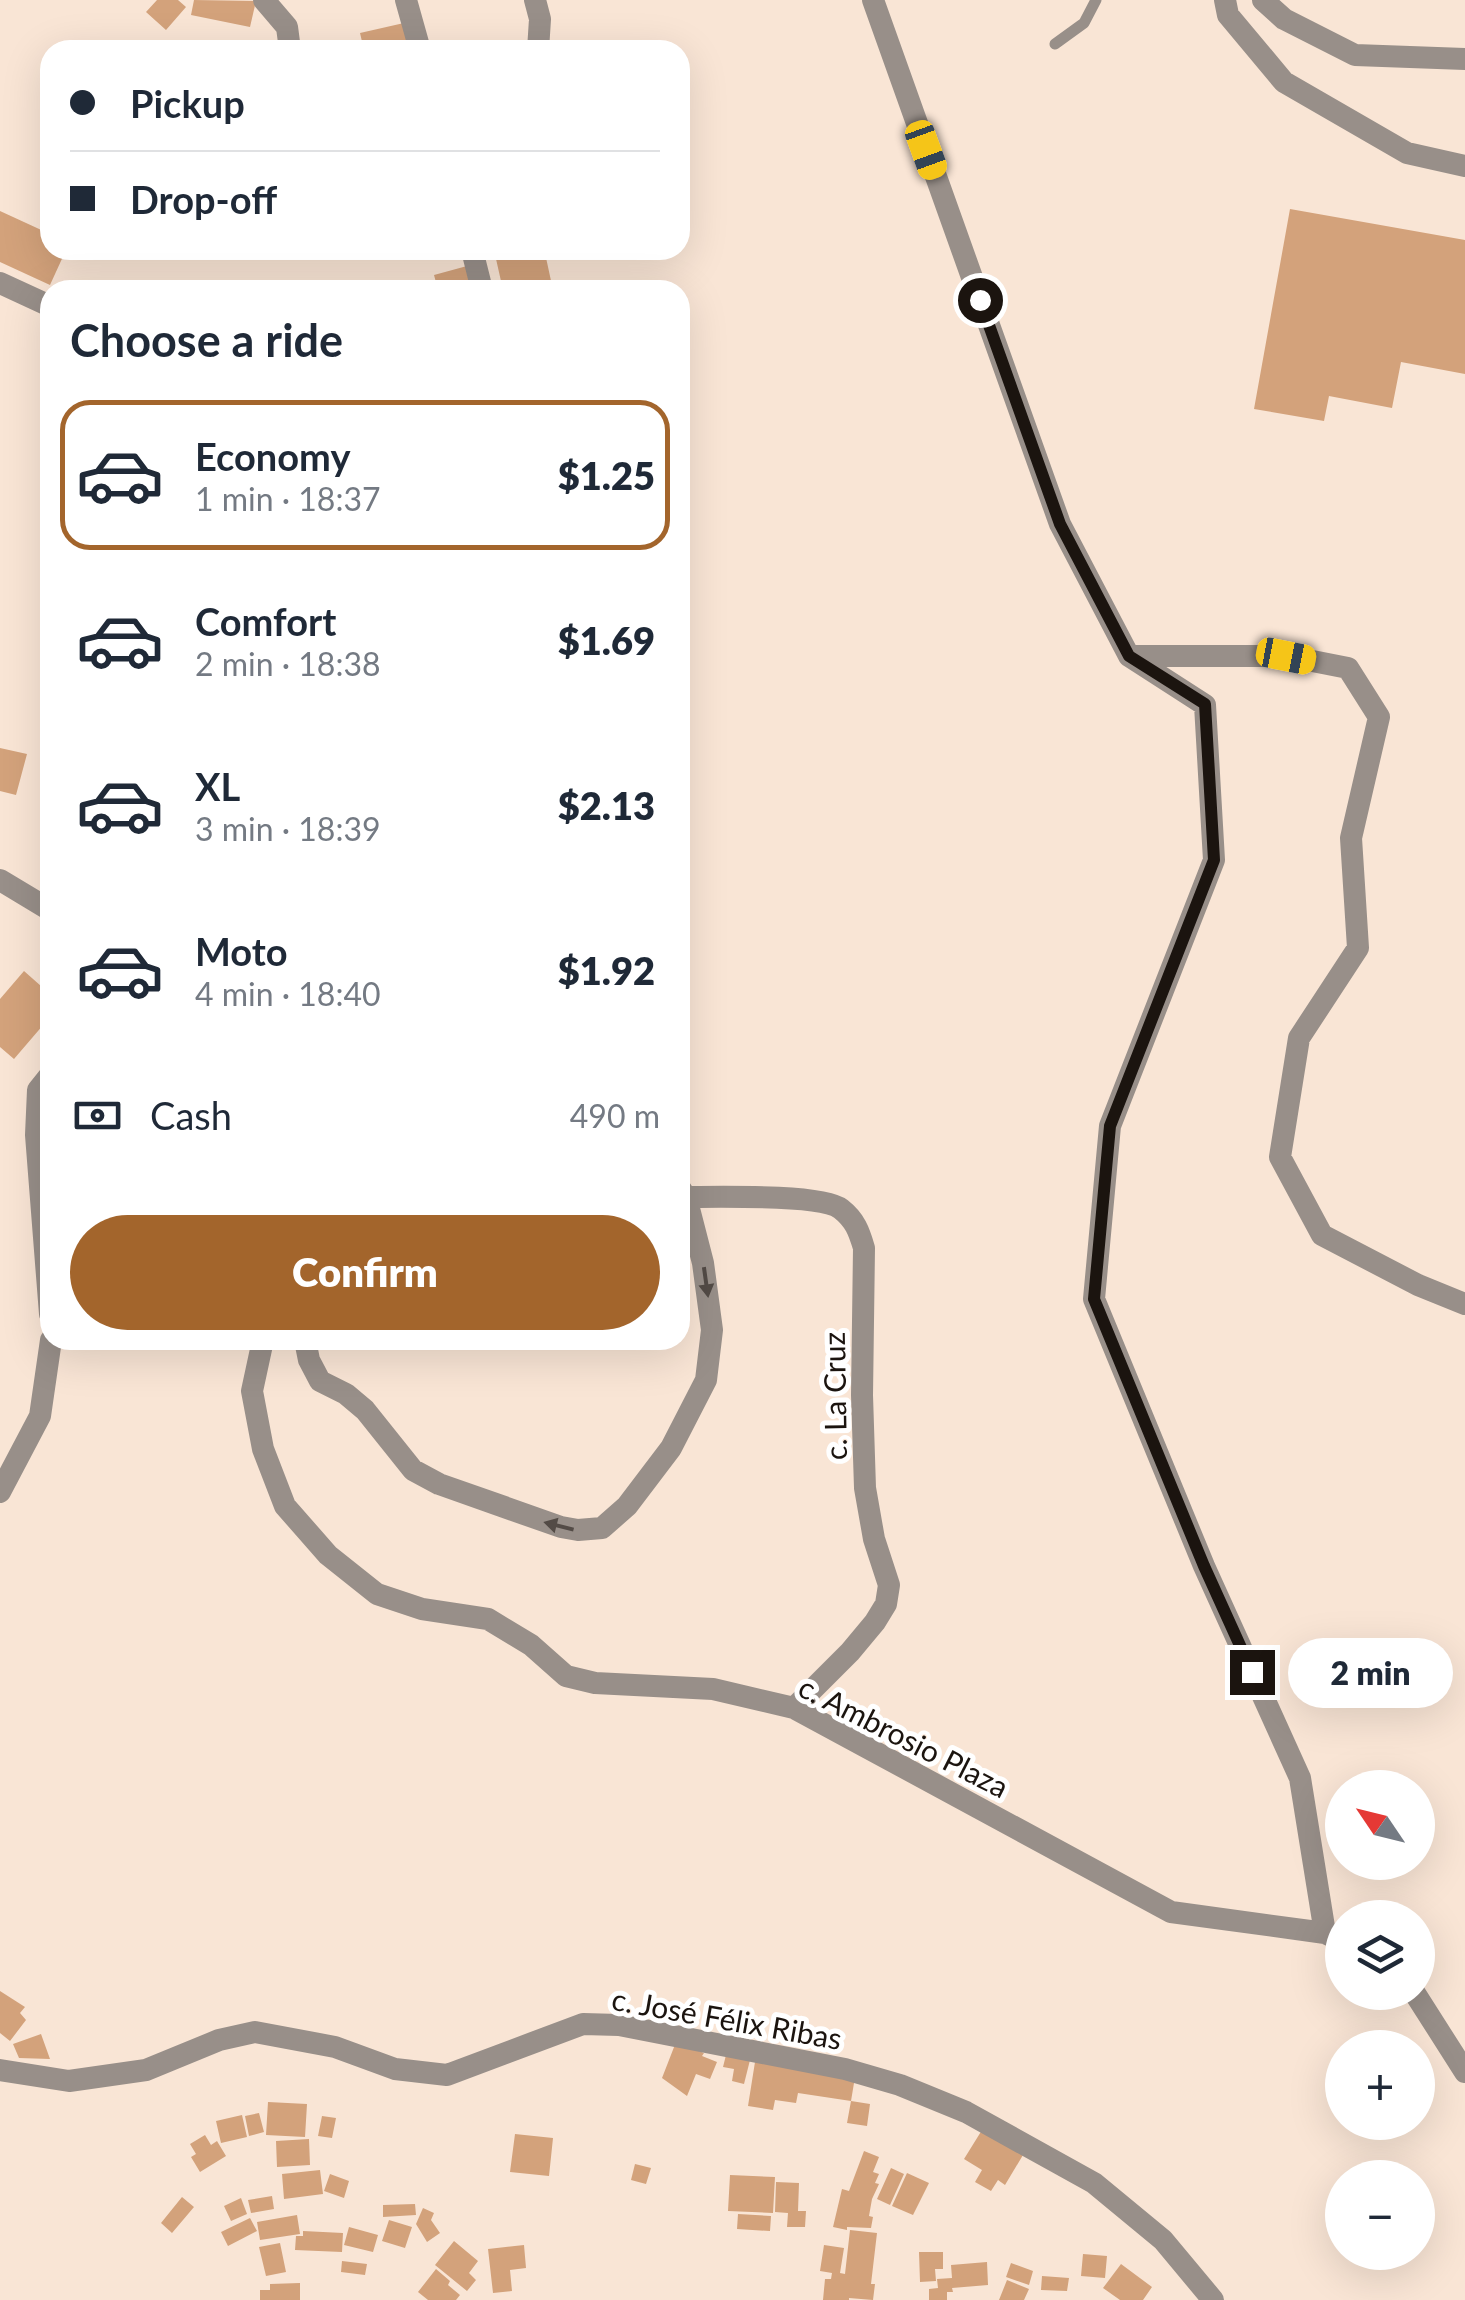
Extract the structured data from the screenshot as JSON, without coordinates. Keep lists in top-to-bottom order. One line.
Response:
{"streets":{"street":["c. La Cruz","c. Ambrosio Plaza","c. José Félix Ribas"]},"crossings":[["c. La Cruz","c. Ambrosio Plaza"]],"north":"top left","page":{"banner":["Pickup","Drop-off"],"heading":"Choose a ride","list":[{"name":"Economy","note":"1 min · 18:37","value":"$1.25"},{"name":"Comfort","note":"2 min · 18:38","value":"$1.69"},{"name":"XL","note":"3 min · 18:39","value":"$2.13"},{"name":"Moto","note":"4 min · 18:40","value":"$1.92"}],"pay":["Cash","490 m"],"buttons":"Confirm","bubble":"2 min","map_buttons":["+","−"]}}
